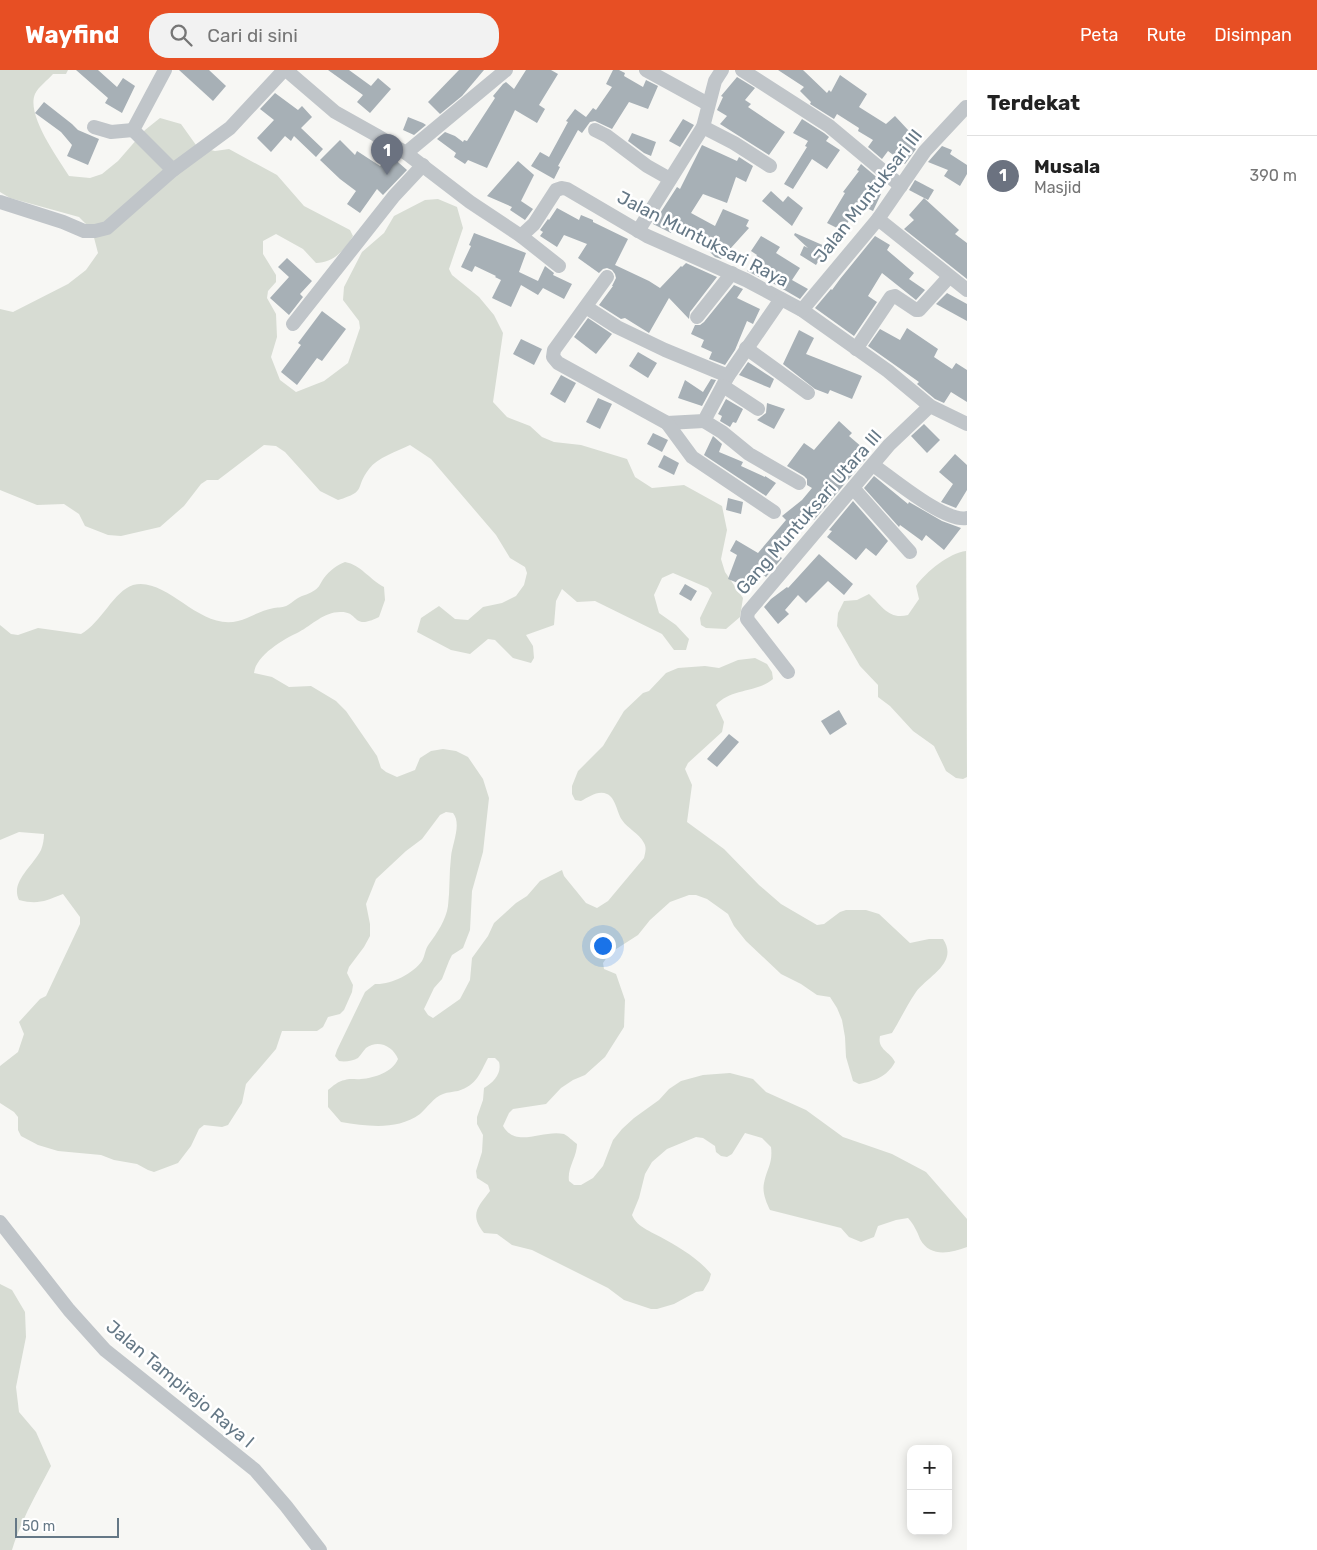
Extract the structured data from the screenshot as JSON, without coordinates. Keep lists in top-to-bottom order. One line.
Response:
{"streets":{"street":["Jalan Muntuksari III","Jalan Muntuksari Raya","Gang Muntuksari Utara III","Jalan Tampirejo Raya I"]},"crossings":[["Jalan Muntuksari III","Jalan Muntuksari Raya"],["Jalan Muntuksari Raya","Gang Muntuksari Utara III"]],"scale_bar":"50 m","page":{"header":"Wayfind","search":"Cari di sini","nav":["Peta","Rute","Disimpan"],"heading":"Terdekat","pins":"1","list":[{"mark":"1","name":"Musala","note":"Masjid","value":"390 m"}],"map_buttons":["+","−"],"scale":"50 m"}}
